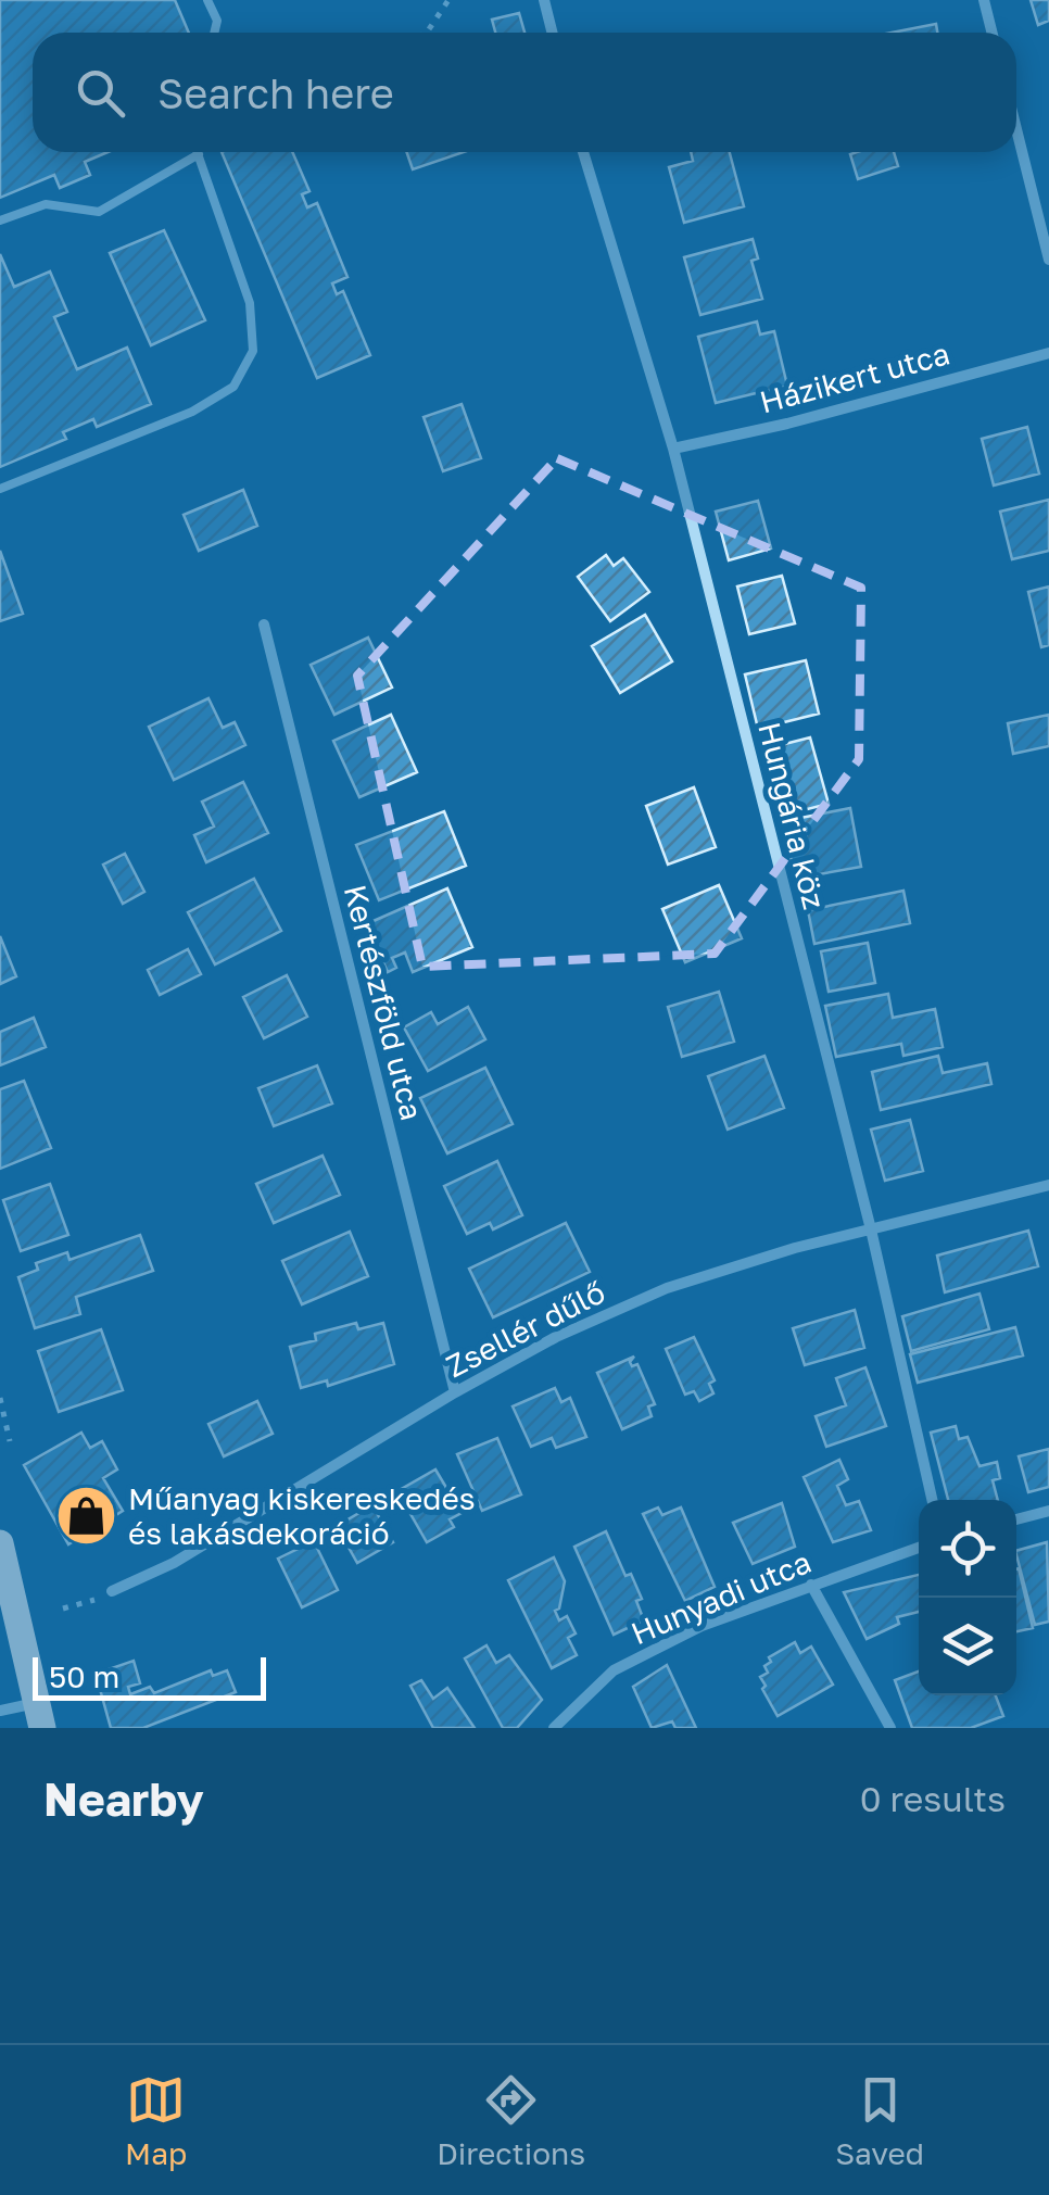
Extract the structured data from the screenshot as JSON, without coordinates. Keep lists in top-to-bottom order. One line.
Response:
{"streets":{"street":["Házikert utca","Hungária köz","Kertészföld utca","Zsellér dűlő","Hunyadi utca"]},"crossings":[["Házikert utca","Hungária köz"],["Hungária köz","Zsellér dűlő"],["Kertészföld utca","Zsellér dűlő"]],"places":{"shop":["Műanyag kiskereskedés és lakásdekoráció"]},"scale_bar":"50 m","page":{"search":"Search here","scale":"50 m","heading":["Nearby","0 results"],"nav":["Map","Directions","Saved"]}}
